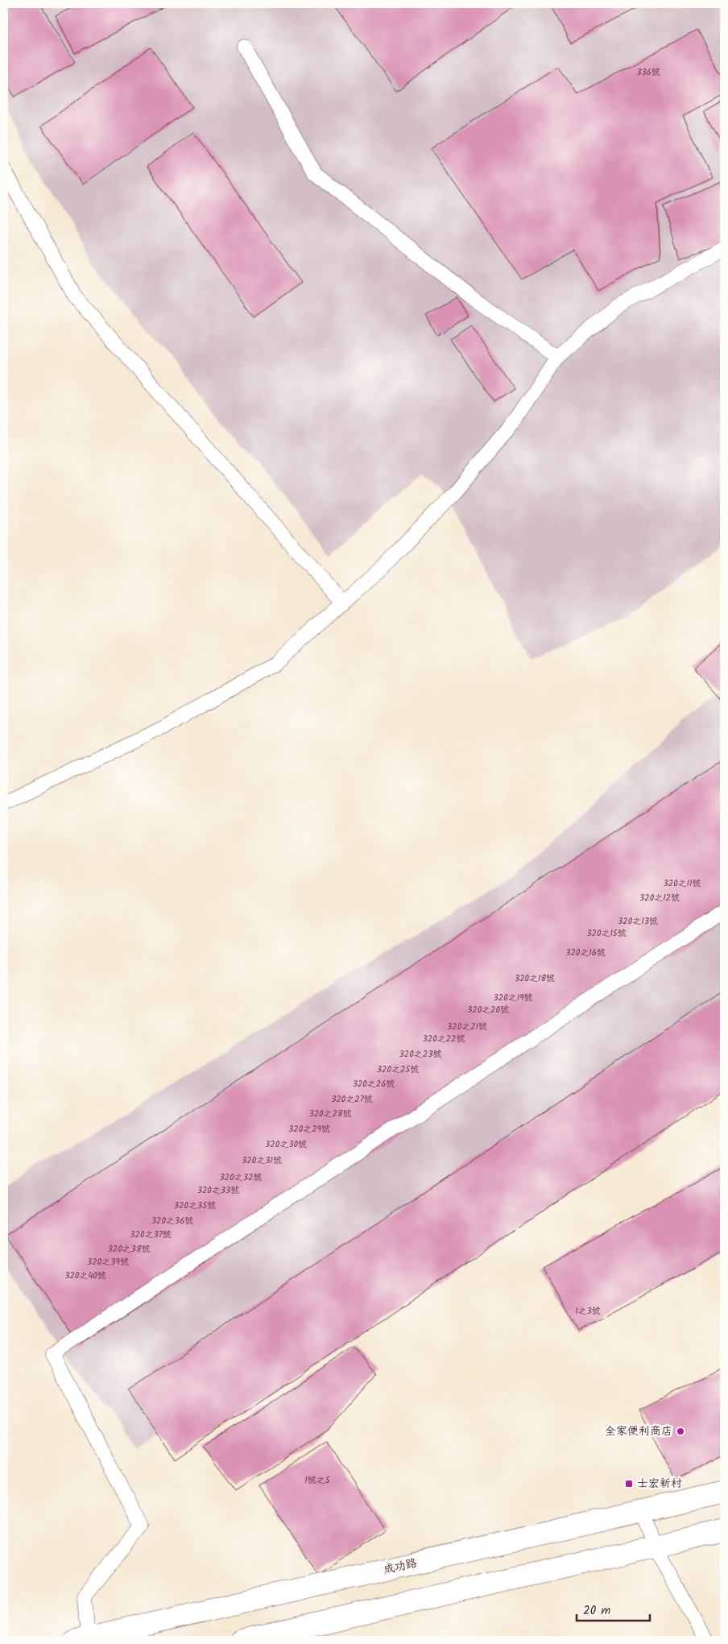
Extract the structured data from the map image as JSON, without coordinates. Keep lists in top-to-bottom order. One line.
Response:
{"streets":{"main road":["成功路"]},"places":{"other":["全家便利商店"],"transit":["士宏新村"]},"house_numbers":["336號","320之11號","320之12號","320之13號","320之15號","320之16號","320之18號","320之19號","320之20號","320之21號","320之22號","320之23號","320之25號","320之26號","320之27號","320之28號","320之29號","320之30號","320之31號","320之32號","320之33號","320之35號","320之36號","320之37號","320之38號","320之39號","320之40號","1之3號","1號之5"],"scale_bar":"20 m"}
